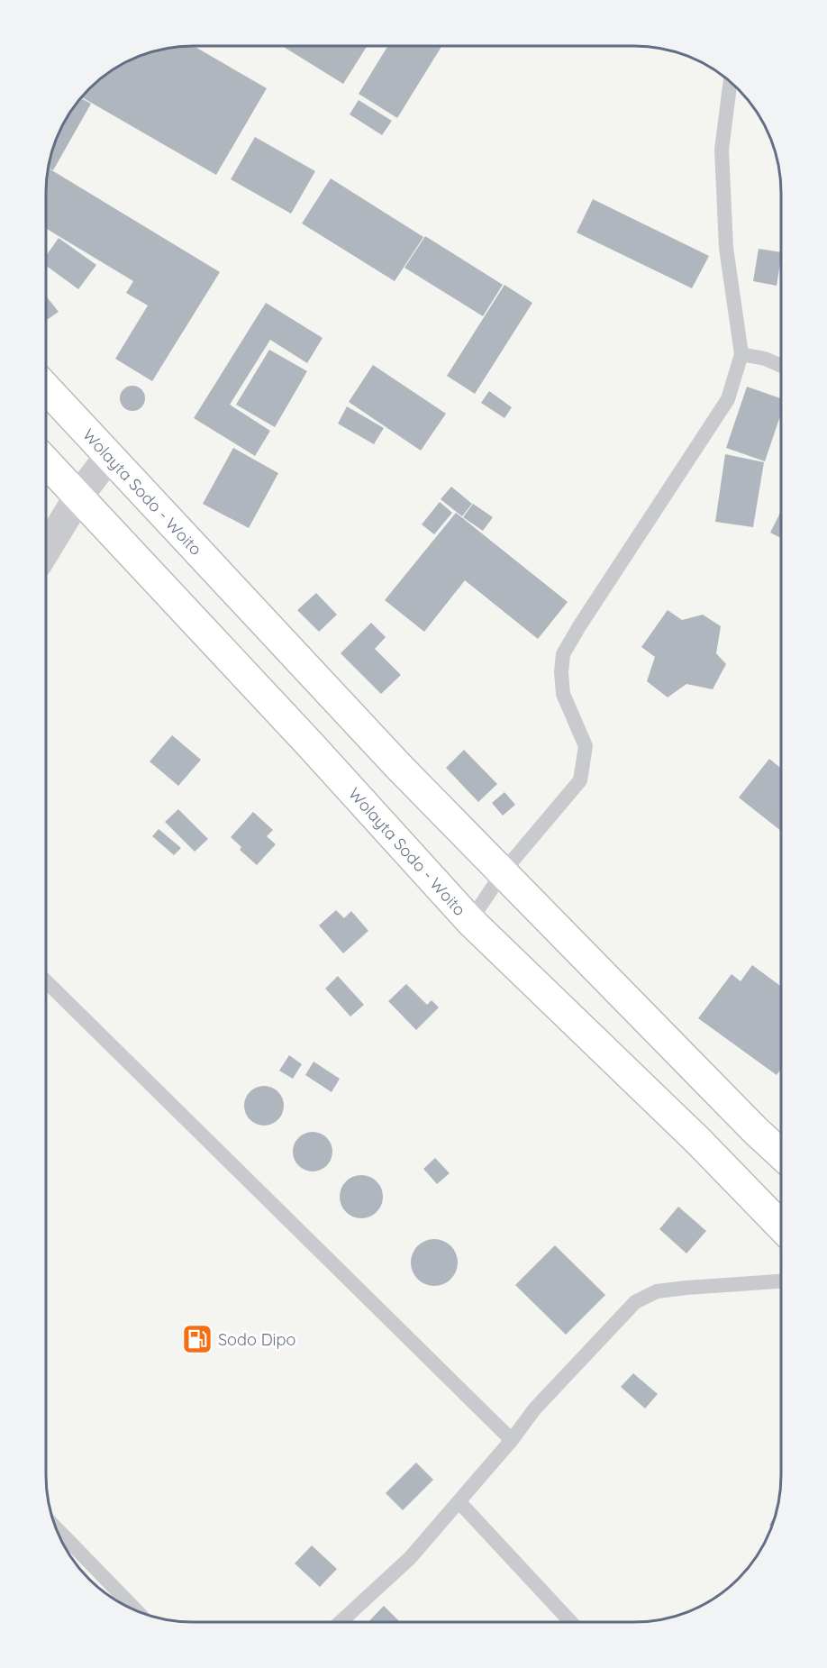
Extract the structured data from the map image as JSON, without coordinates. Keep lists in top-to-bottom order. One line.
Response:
{"streets":{"highway":["Wolayta Sodo - Woito"]},"places":{"fuel station":["Sodo Dipo"]}}
